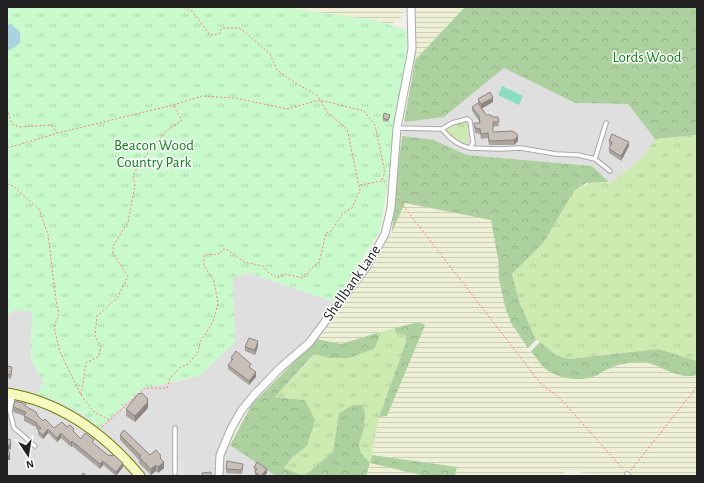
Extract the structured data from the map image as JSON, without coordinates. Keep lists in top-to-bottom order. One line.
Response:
{"streets":{"street":["Shellbank Lane"]},"parks":["Lords Wood","Beacon Wood Country Park"],"north":"bottom"}
